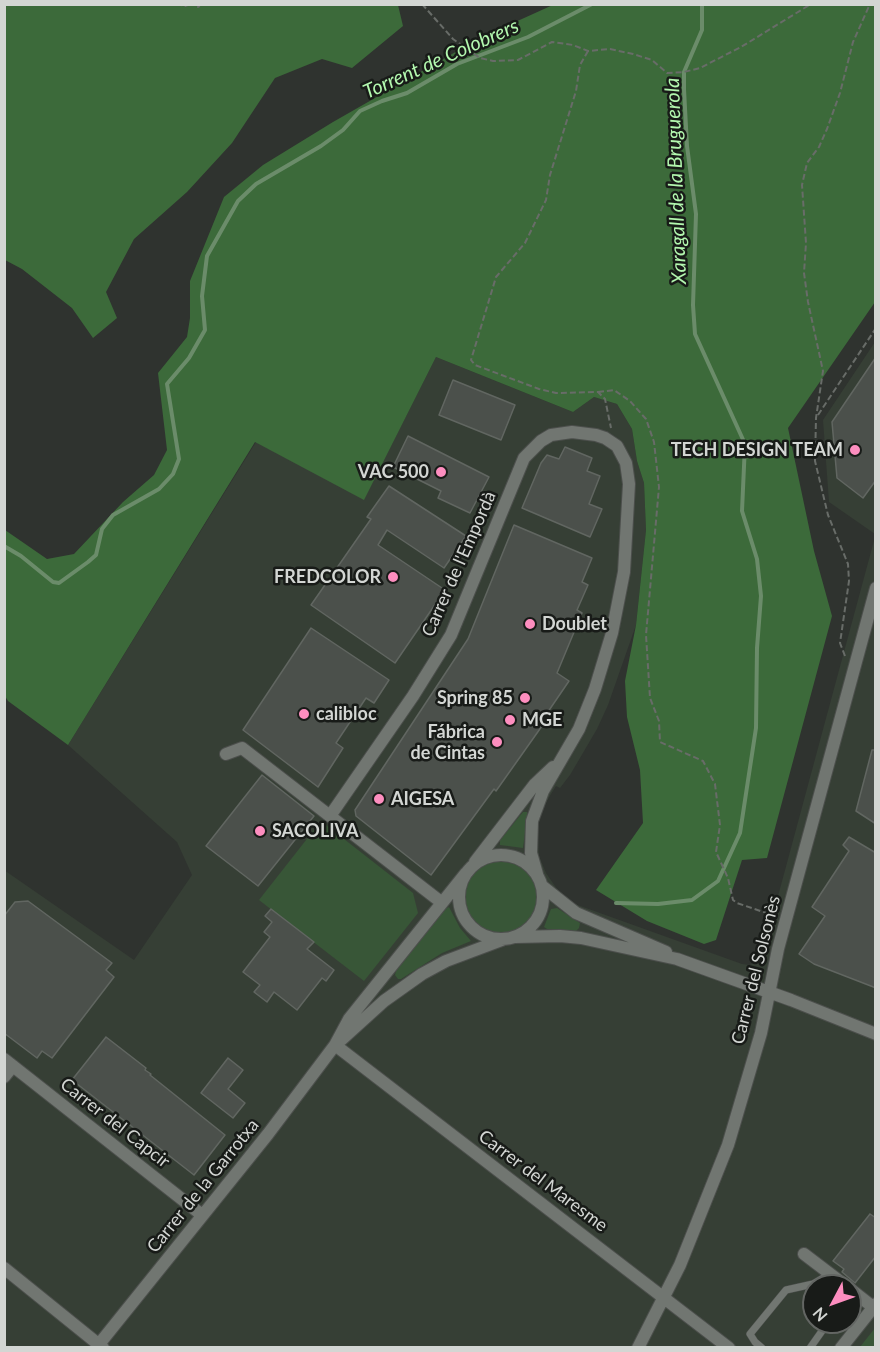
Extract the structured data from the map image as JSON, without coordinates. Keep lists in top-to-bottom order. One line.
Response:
{"streets":{"street":["Carrer de l'Empordà","Carrer del Solsonès","Carrer del Capcir","Carrer del Maresme","Carrer de la Garrotxa"]},"crossings":[["Carrer de l'Empordà","Carrer de la Garrotxa"],["Carrer del Solsonès","Carrer del Maresme"],["Carrer del Capcir","Carrer de la Garrotxa"],["Carrer del Maresme","Carrer de la Garrotxa"]],"water":["Torrent de Colobrers","Xaragall de la Bruguerola"],"places":["TECH DESIGN TEAM","VAC 500","FREDCOLOR","Doublet","Spring 85","calibloc","MGE","Fábrica de Cintas","AIGESA","SACOLIVA"],"north":"bottom left"}
